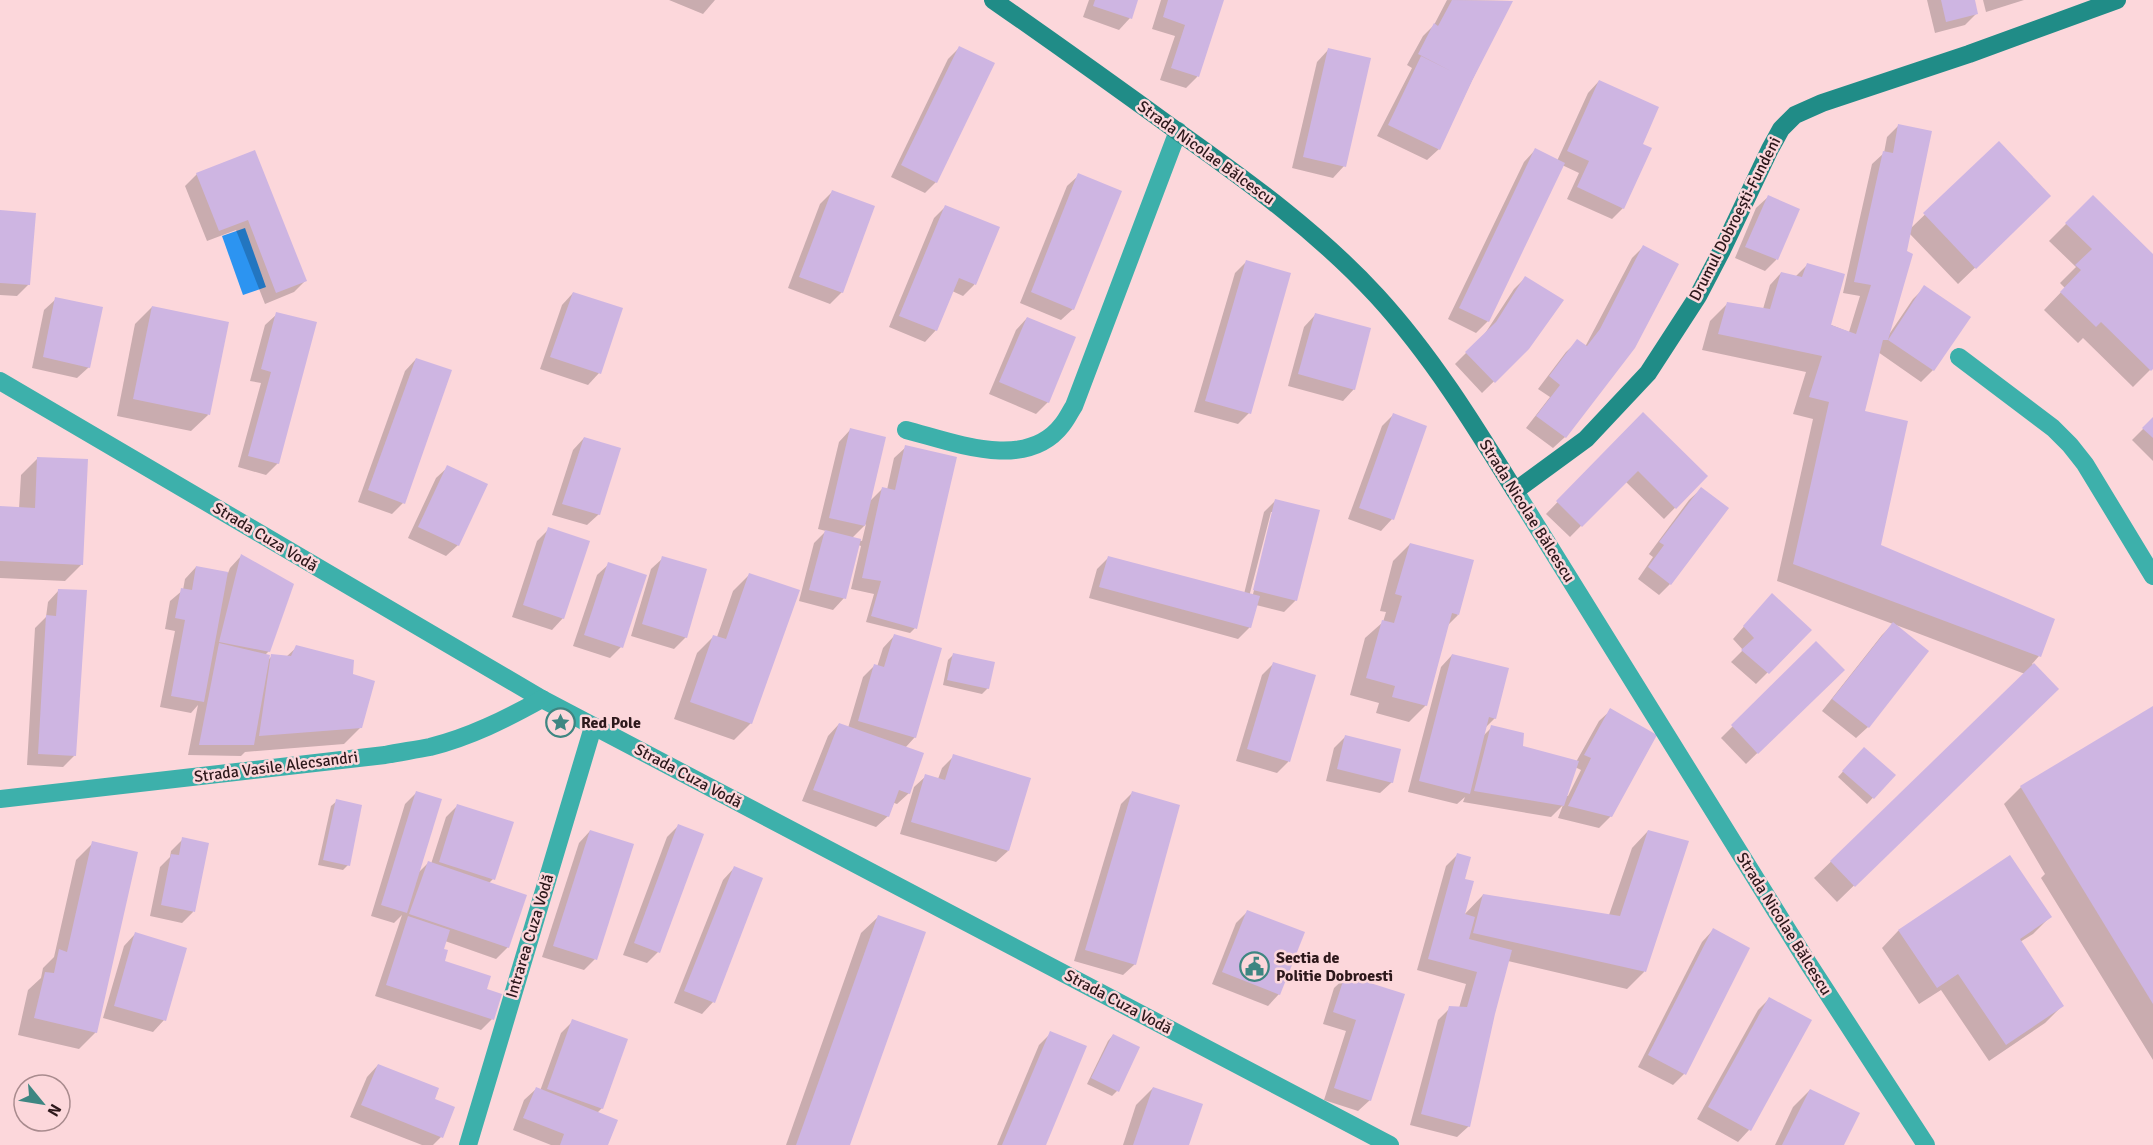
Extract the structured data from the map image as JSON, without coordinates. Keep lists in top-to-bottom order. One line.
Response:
{"streets":{"street":["Strada Nicolae Bălcescu","Drumul Dobroești-Fundeni","Strada Cuza Vodă","Strada Vasile Alecsandri","Intrarea Cuza Vodă"]},"crossings":[["Strada Nicolae Bălcescu","Drumul Dobroești-Fundeni"],["Strada Cuza Vodă","Strada Vasile Alecsandri"],["Strada Cuza Vodă","Intrarea Cuza Vodă"]],"places":{"place":["Red Pole"],"public building":["Sectia de Politie Dobroesti"]},"north":"bottom right"}
